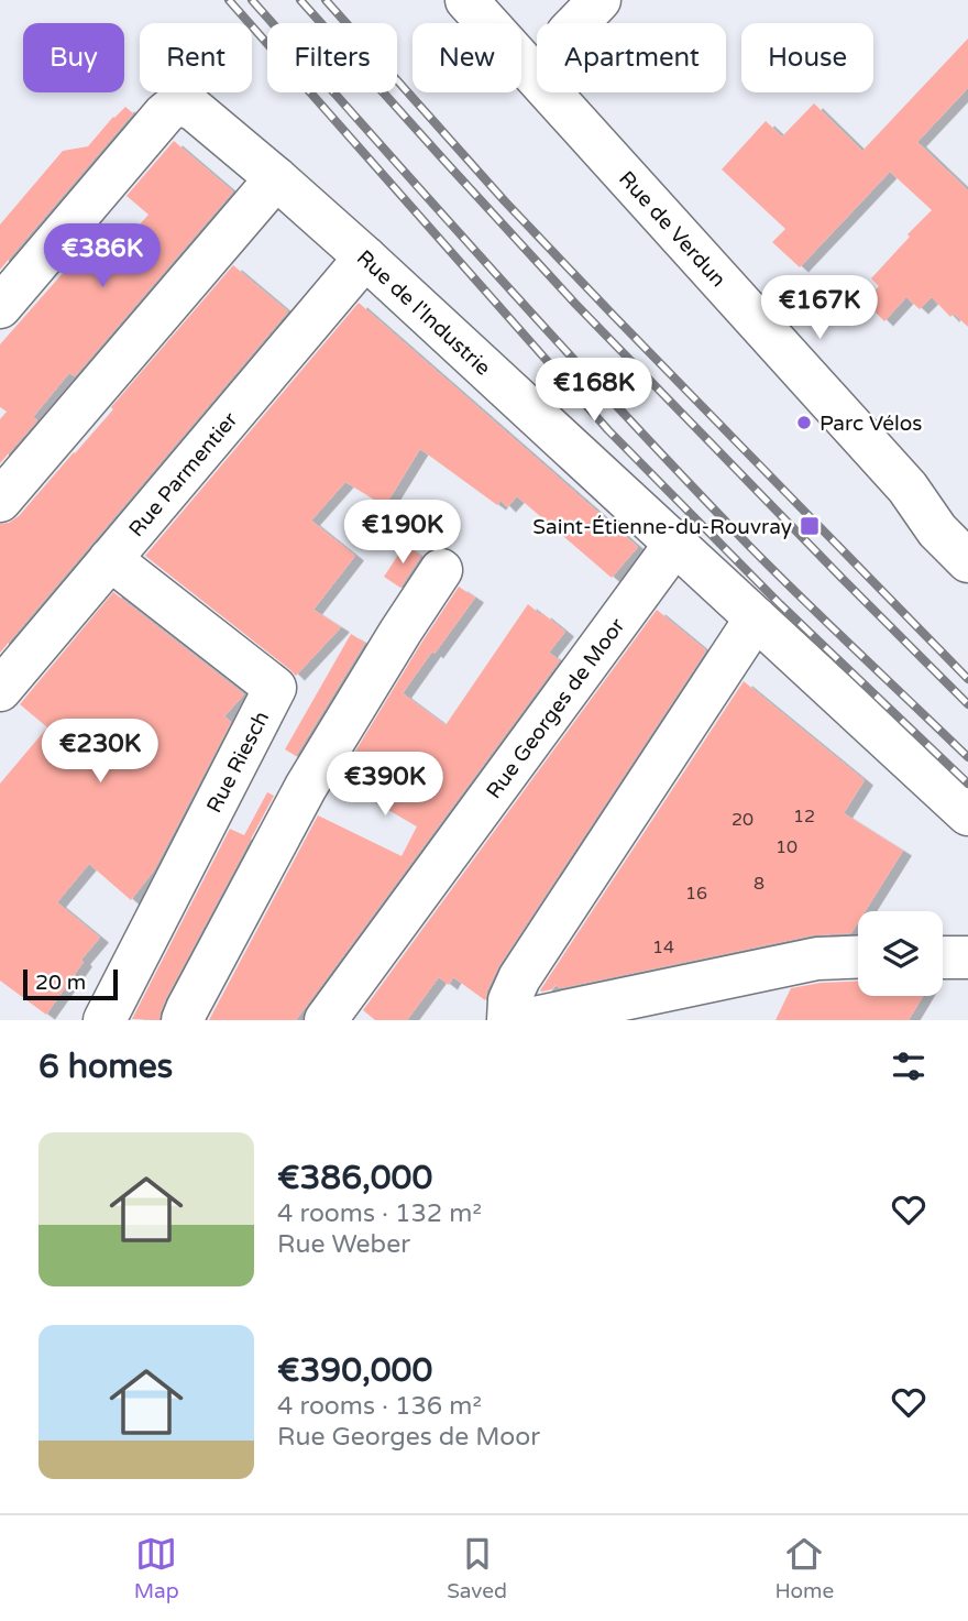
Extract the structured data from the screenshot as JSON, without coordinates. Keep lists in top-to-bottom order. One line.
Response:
{"streets":{"street":["Rue de Verdun","Rue de l'Industrie","Rue Parmentier","Rue Georges de Moor","Rue Riesch"]},"crossings":[["Rue de l'Industrie","Rue Parmentier"],["Rue de l'Industrie","Rue Georges de Moor"],["Rue Parmentier","Rue Riesch"]],"places":{"other":["Parc Vélos"],"transit":["Saint-Étienne-du-Rouvray"]},"house_numbers":["12","20","10","8","16","14"],"scale_bar":"20 m","page":{"chip":["Buy","Rent","Filters","New","Apartment","House"],"price":["€386K","€167K","€168K","€190K","€230K","€390K"],"scale":"20 m","heading":"6 homes","list":[{"name":"€386,000","note":"4 rooms · 132 m² · Rue Weber"},{"name":"€390,000","note":"4 rooms · 136 m² · Rue Georges de Moor"}],"tabs":["Map","Saved","Home"]}}
